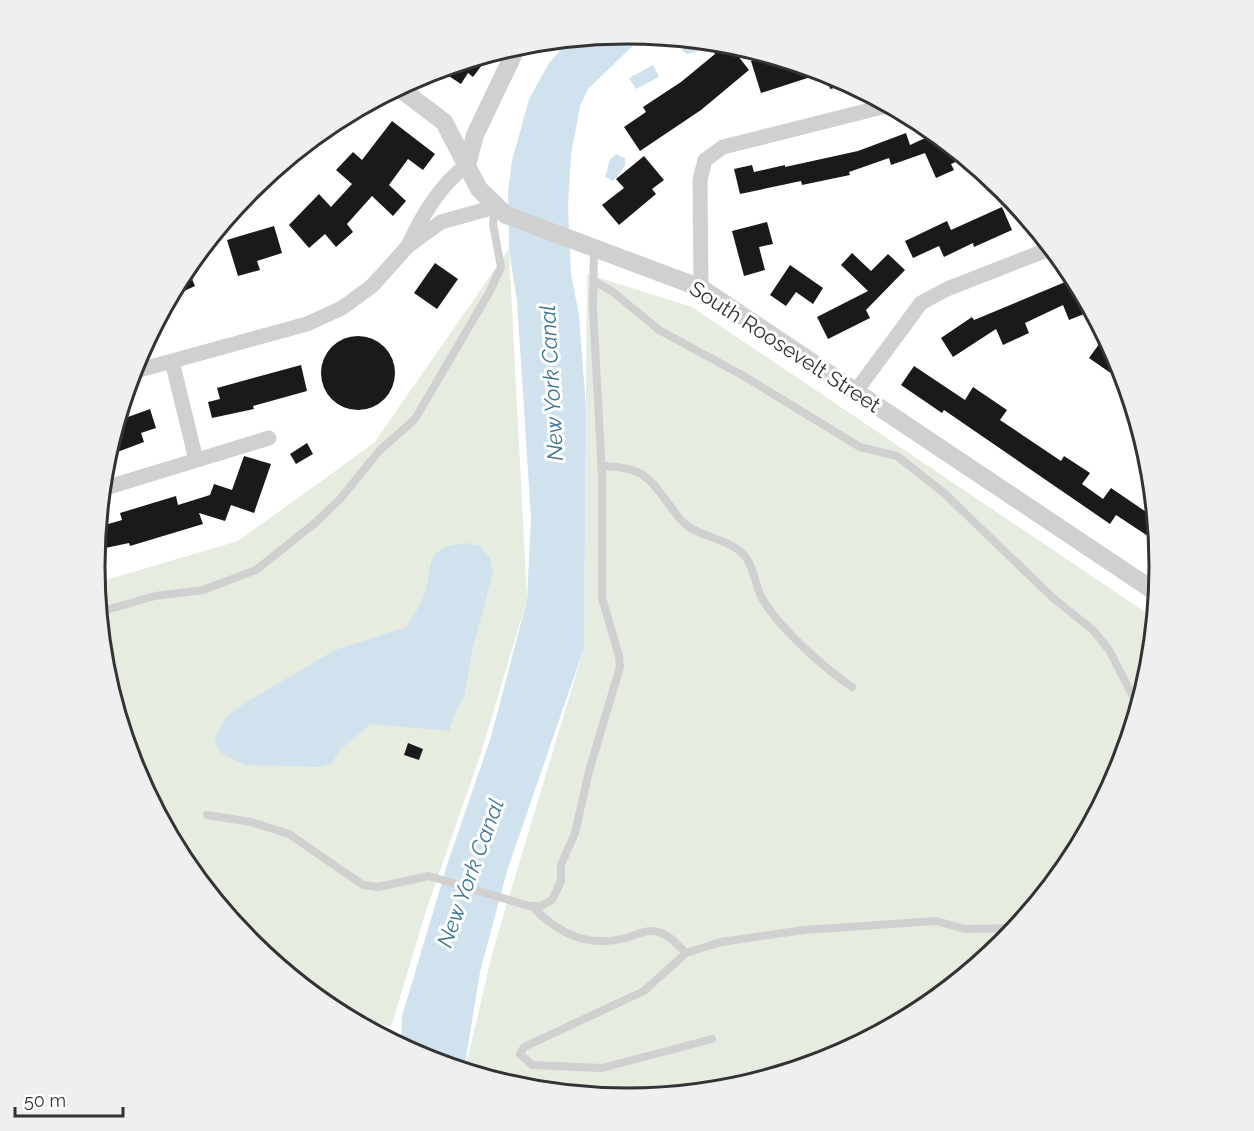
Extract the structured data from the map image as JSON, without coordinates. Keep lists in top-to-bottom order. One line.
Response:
{"streets":{"street":["South Roosevelt Street"]},"water":["New York Canal"],"scale_bar":"50 m"}
